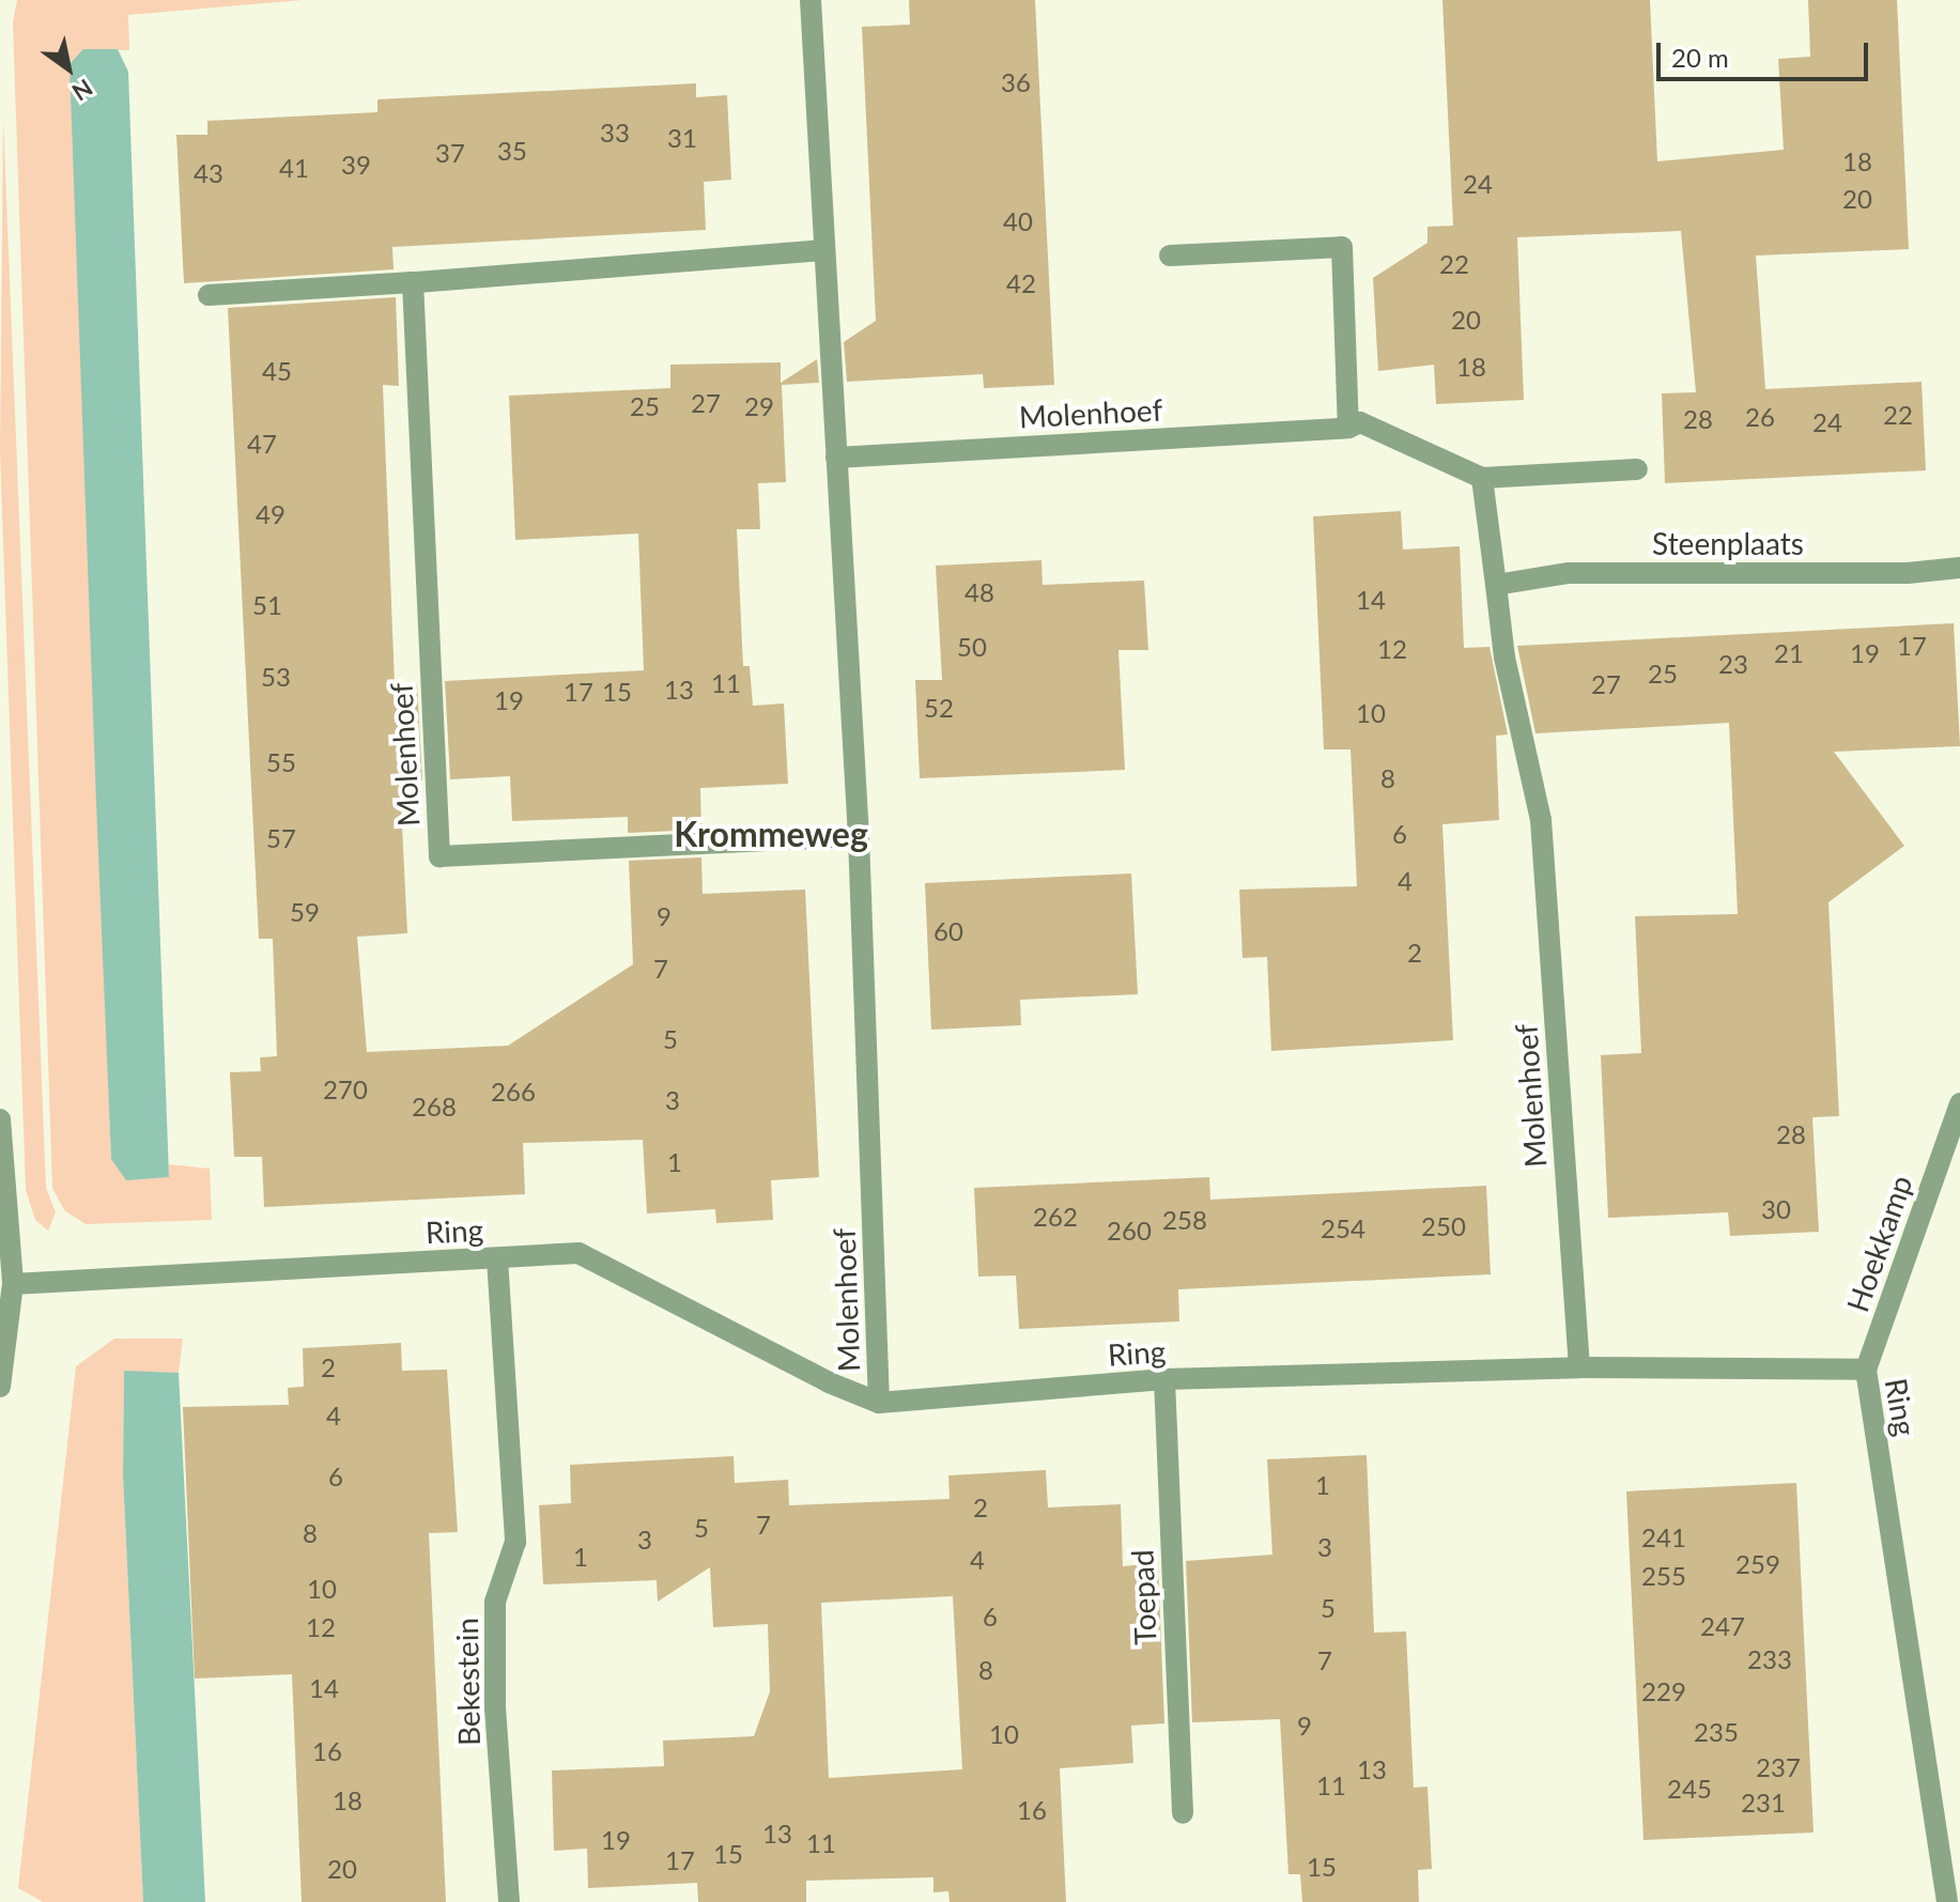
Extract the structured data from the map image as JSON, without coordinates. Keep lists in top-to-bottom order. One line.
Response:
{"streets":{"street":["Molenhoef","Steenplaats","Ring","Hoekkamp","Toepad","Bekestein"]},"crossings":[["Molenhoef","Steenplaats"],["Molenhoef","Ring"],["Ring","Hoekkamp"],["Ring","Toepad"],["Ring","Bekestein"]],"districts":["Krommeweg"],"house_numbers":["36","33","31","35","37","18","39","41","43","24","20","40","22","42","20","18","45","27","25","29","22","26","28","24","47","49","48","14","51","17","50","12","21","19","23","25","53","11","27","13","17","15","19","52","10","55","8","6","57","4","59","9","60","2","7","5","270","266","3","268","28","1","30","262","258","250","254","260","2","4","6","1","2","7","5","8","241","3","3","1","4","259","255","10","5","6","247","12","233","7","8","14","229","9","235","10","16","237","13","11","245","18","231","16","13","19","11","15","17","15","20"],"scale_bar":"20 m","north":"bottom right"}
